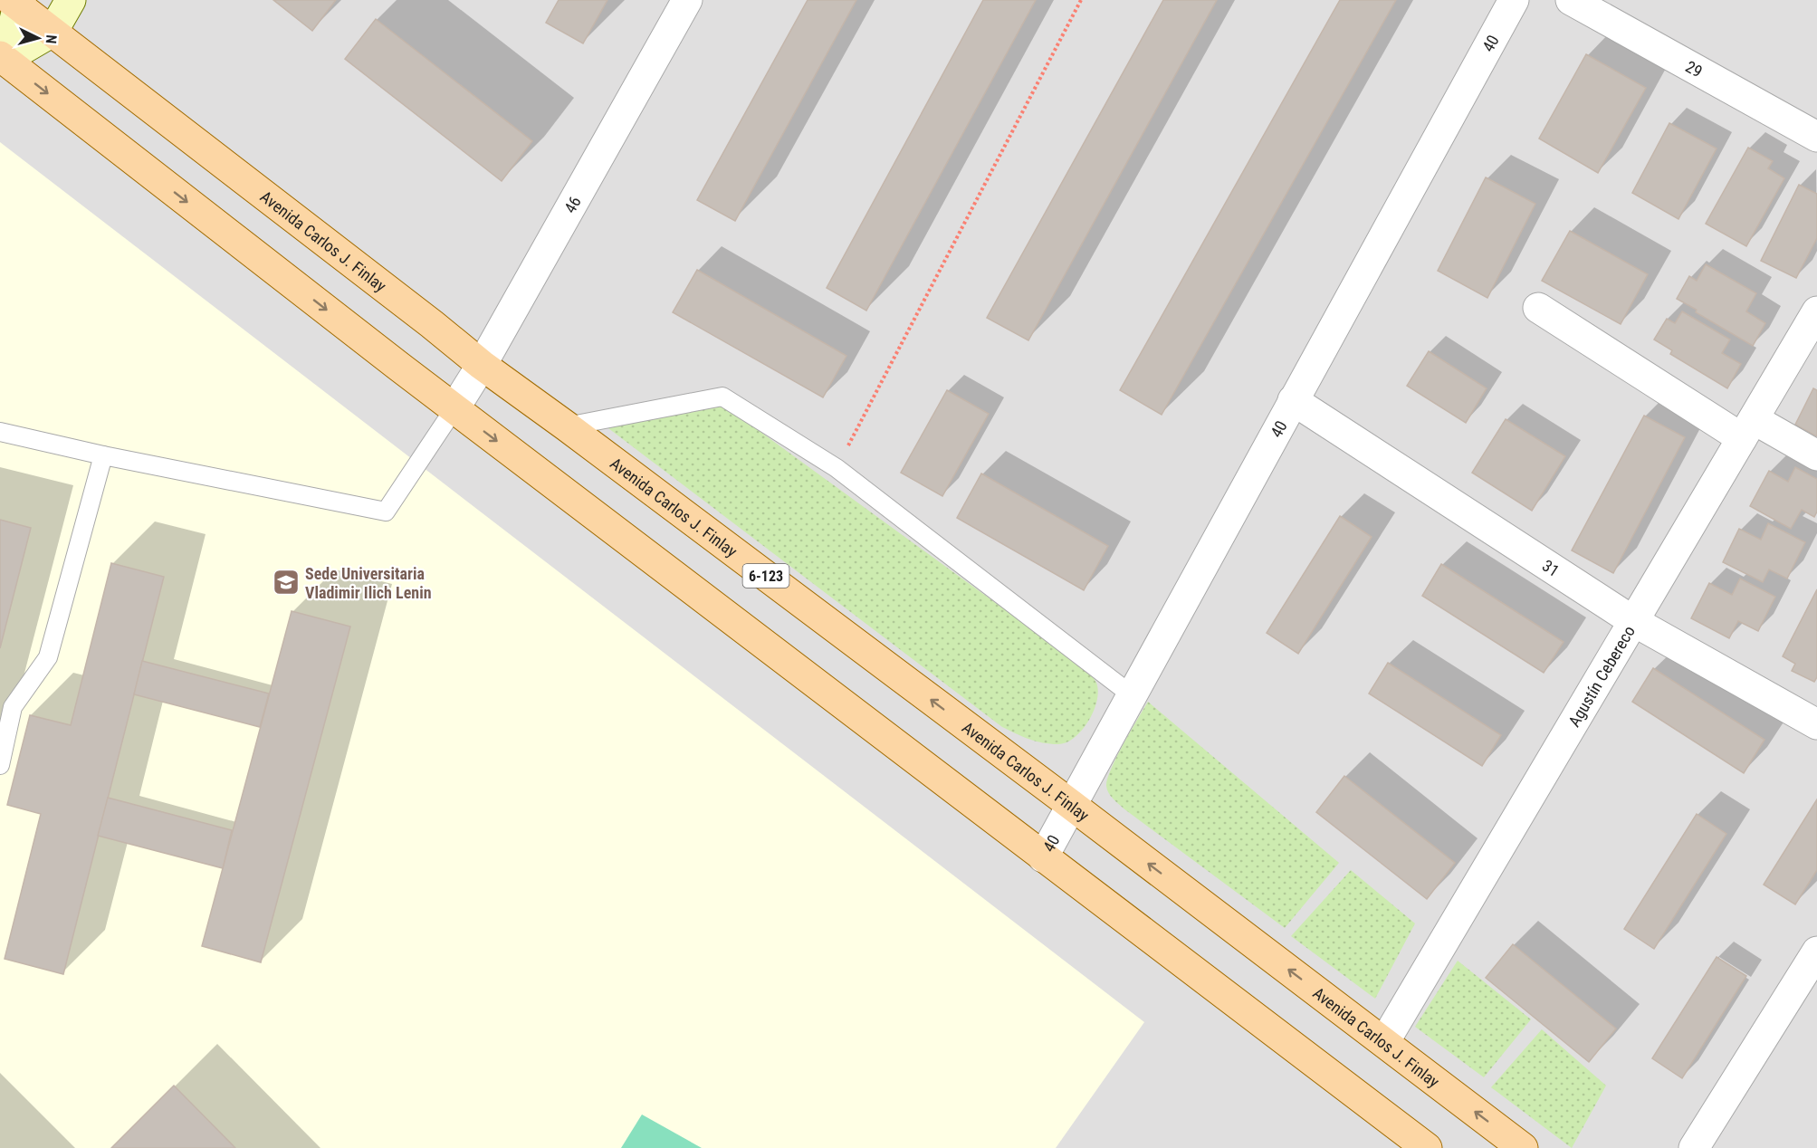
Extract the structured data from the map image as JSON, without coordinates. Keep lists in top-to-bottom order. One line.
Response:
{"streets":{"main road":["Avenida Carlos J. Finlay","6-123"],"street":["40","29","46","31","Agustín Cebereco"]},"crossings":[["40","Avenida Carlos J. Finlay"],["40","31"],["46","Avenida Carlos J. Finlay"],["Avenida Carlos J. Finlay","Agustín Cebereco"],["31","Agustín Cebereco"]],"places":{"school or university":["Sede Universitaria Vladimir Ilich Lenin"]},"north":"right"}
